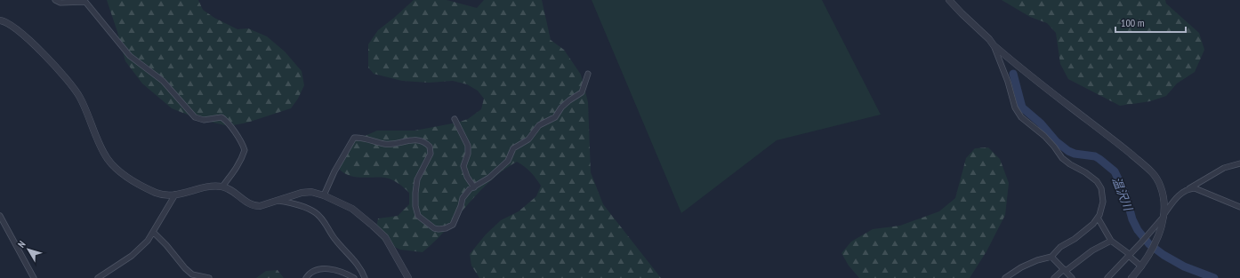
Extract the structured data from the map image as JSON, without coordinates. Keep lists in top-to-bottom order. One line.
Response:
{"water":["温沢川"],"scale_bar":"100 m","north":"top left"}
